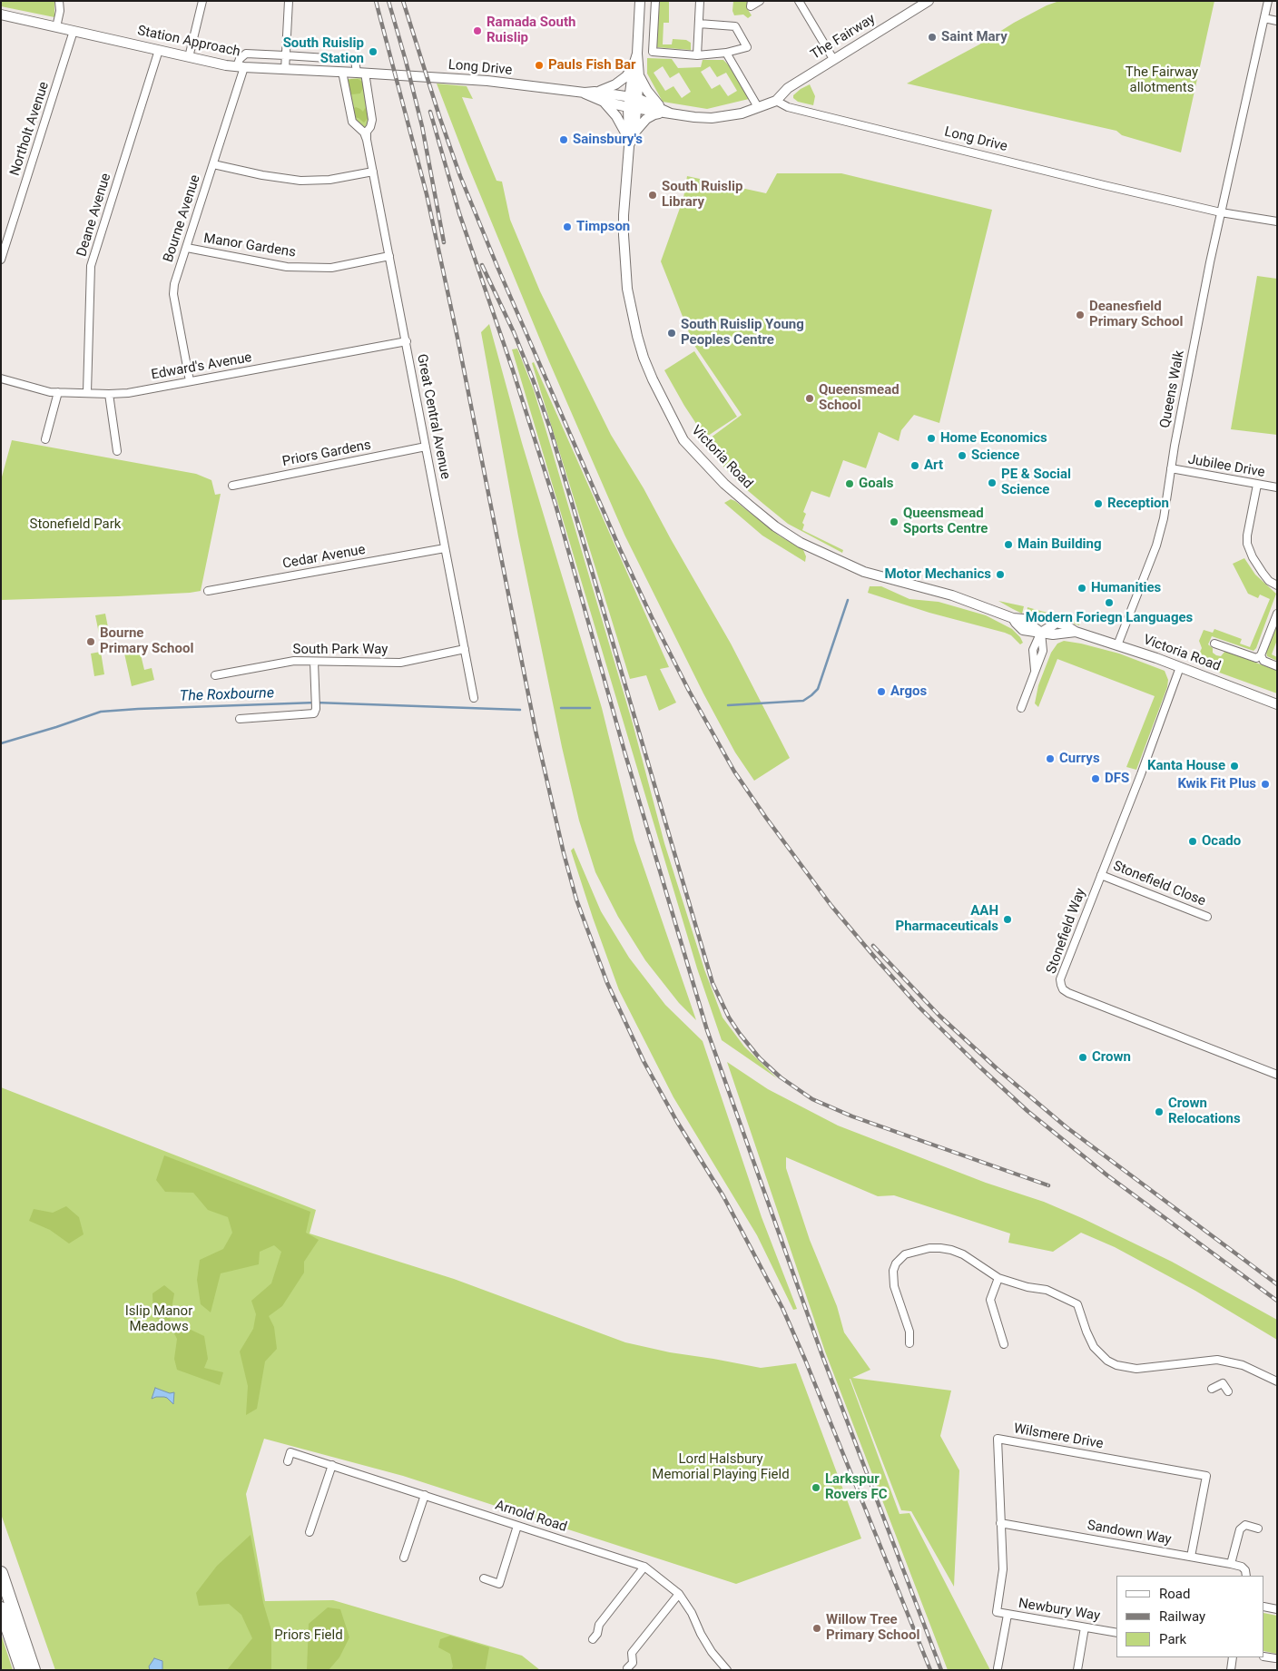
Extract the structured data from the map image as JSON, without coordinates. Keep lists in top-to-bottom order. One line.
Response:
{"streets":{"street":["The Fairway","Station Approach","Long Drive","Northolt Avenue","Deane Avenue","Bourne Avenue","Manor Gardens","Edward's Avenue","Queens Walk","Great Central Avenue","Priors Gardens","Victoria Road","Jubilee Drive","Cedar Avenue","South Park Way","Stonefield Close","Stonefield Way","Wilsmere Drive","Arnold Road","Sandown Way","Newbury Way"]},"crossings":[["The Fairway","Long Drive"],["Station Approach","Long Drive"],["Station Approach","Northolt Avenue"],["Station Approach","Deane Avenue"],["Station Approach","Bourne Avenue"],["Station Approach","Great Central Avenue"],["Long Drive","Queens Walk"],["Long Drive","Great Central Avenue"],["Long Drive","Victoria Road"],["Deane Avenue","Edward's Avenue"],["Bourne Avenue","Manor Gardens"],["Bourne Avenue","Edward's Avenue"],["Manor Gardens","Great Central Avenue"],["Edward's Avenue","Great Central Avenue"],["Queens Walk","Victoria Road"],["Queens Walk","Jubilee Drive"],["Great Central Avenue","Priors Gardens"],["Great Central Avenue","Cedar Avenue"],["Great Central Avenue","South Park Way"],["Victoria Road","Stonefield Way"],["Stonefield Close","Stonefield Way"],["Wilsmere Drive","Sandown Way"],["Wilsmere Drive","Newbury Way"]],"water":["The Roxbourne"],"parks":["The Fairway allotments","Stonefield Park","Islip Manor Meadows","Lord Halsbury Memorial Playing Field","Priors Field"],"places":["Ramada South Ruislip","Saint Mary","South Ruislip Station","Pauls Fish Bar","Sainsbury's","South Ruislip Library","Timpson","Deanesfield Primary School","South Ruislip Young Peoples Centre","Queensmead School","Home Economics","Science","Art","PE & Social Science","Goals","Reception","Queensmead Sports Centre","Main Building","Motor Mechanics","Humanities","Modern Foriegn Languages","Bourne Primary School","Argos","Currys","Kanta House","DFS","Kwik Fit Plus","Ocado","AAH Pharmaceuticals","Crown","Crown Relocations","Larkspur Rovers FC","Willow Tree Primary School"],"legend":["Road","Railway","Park"]}
